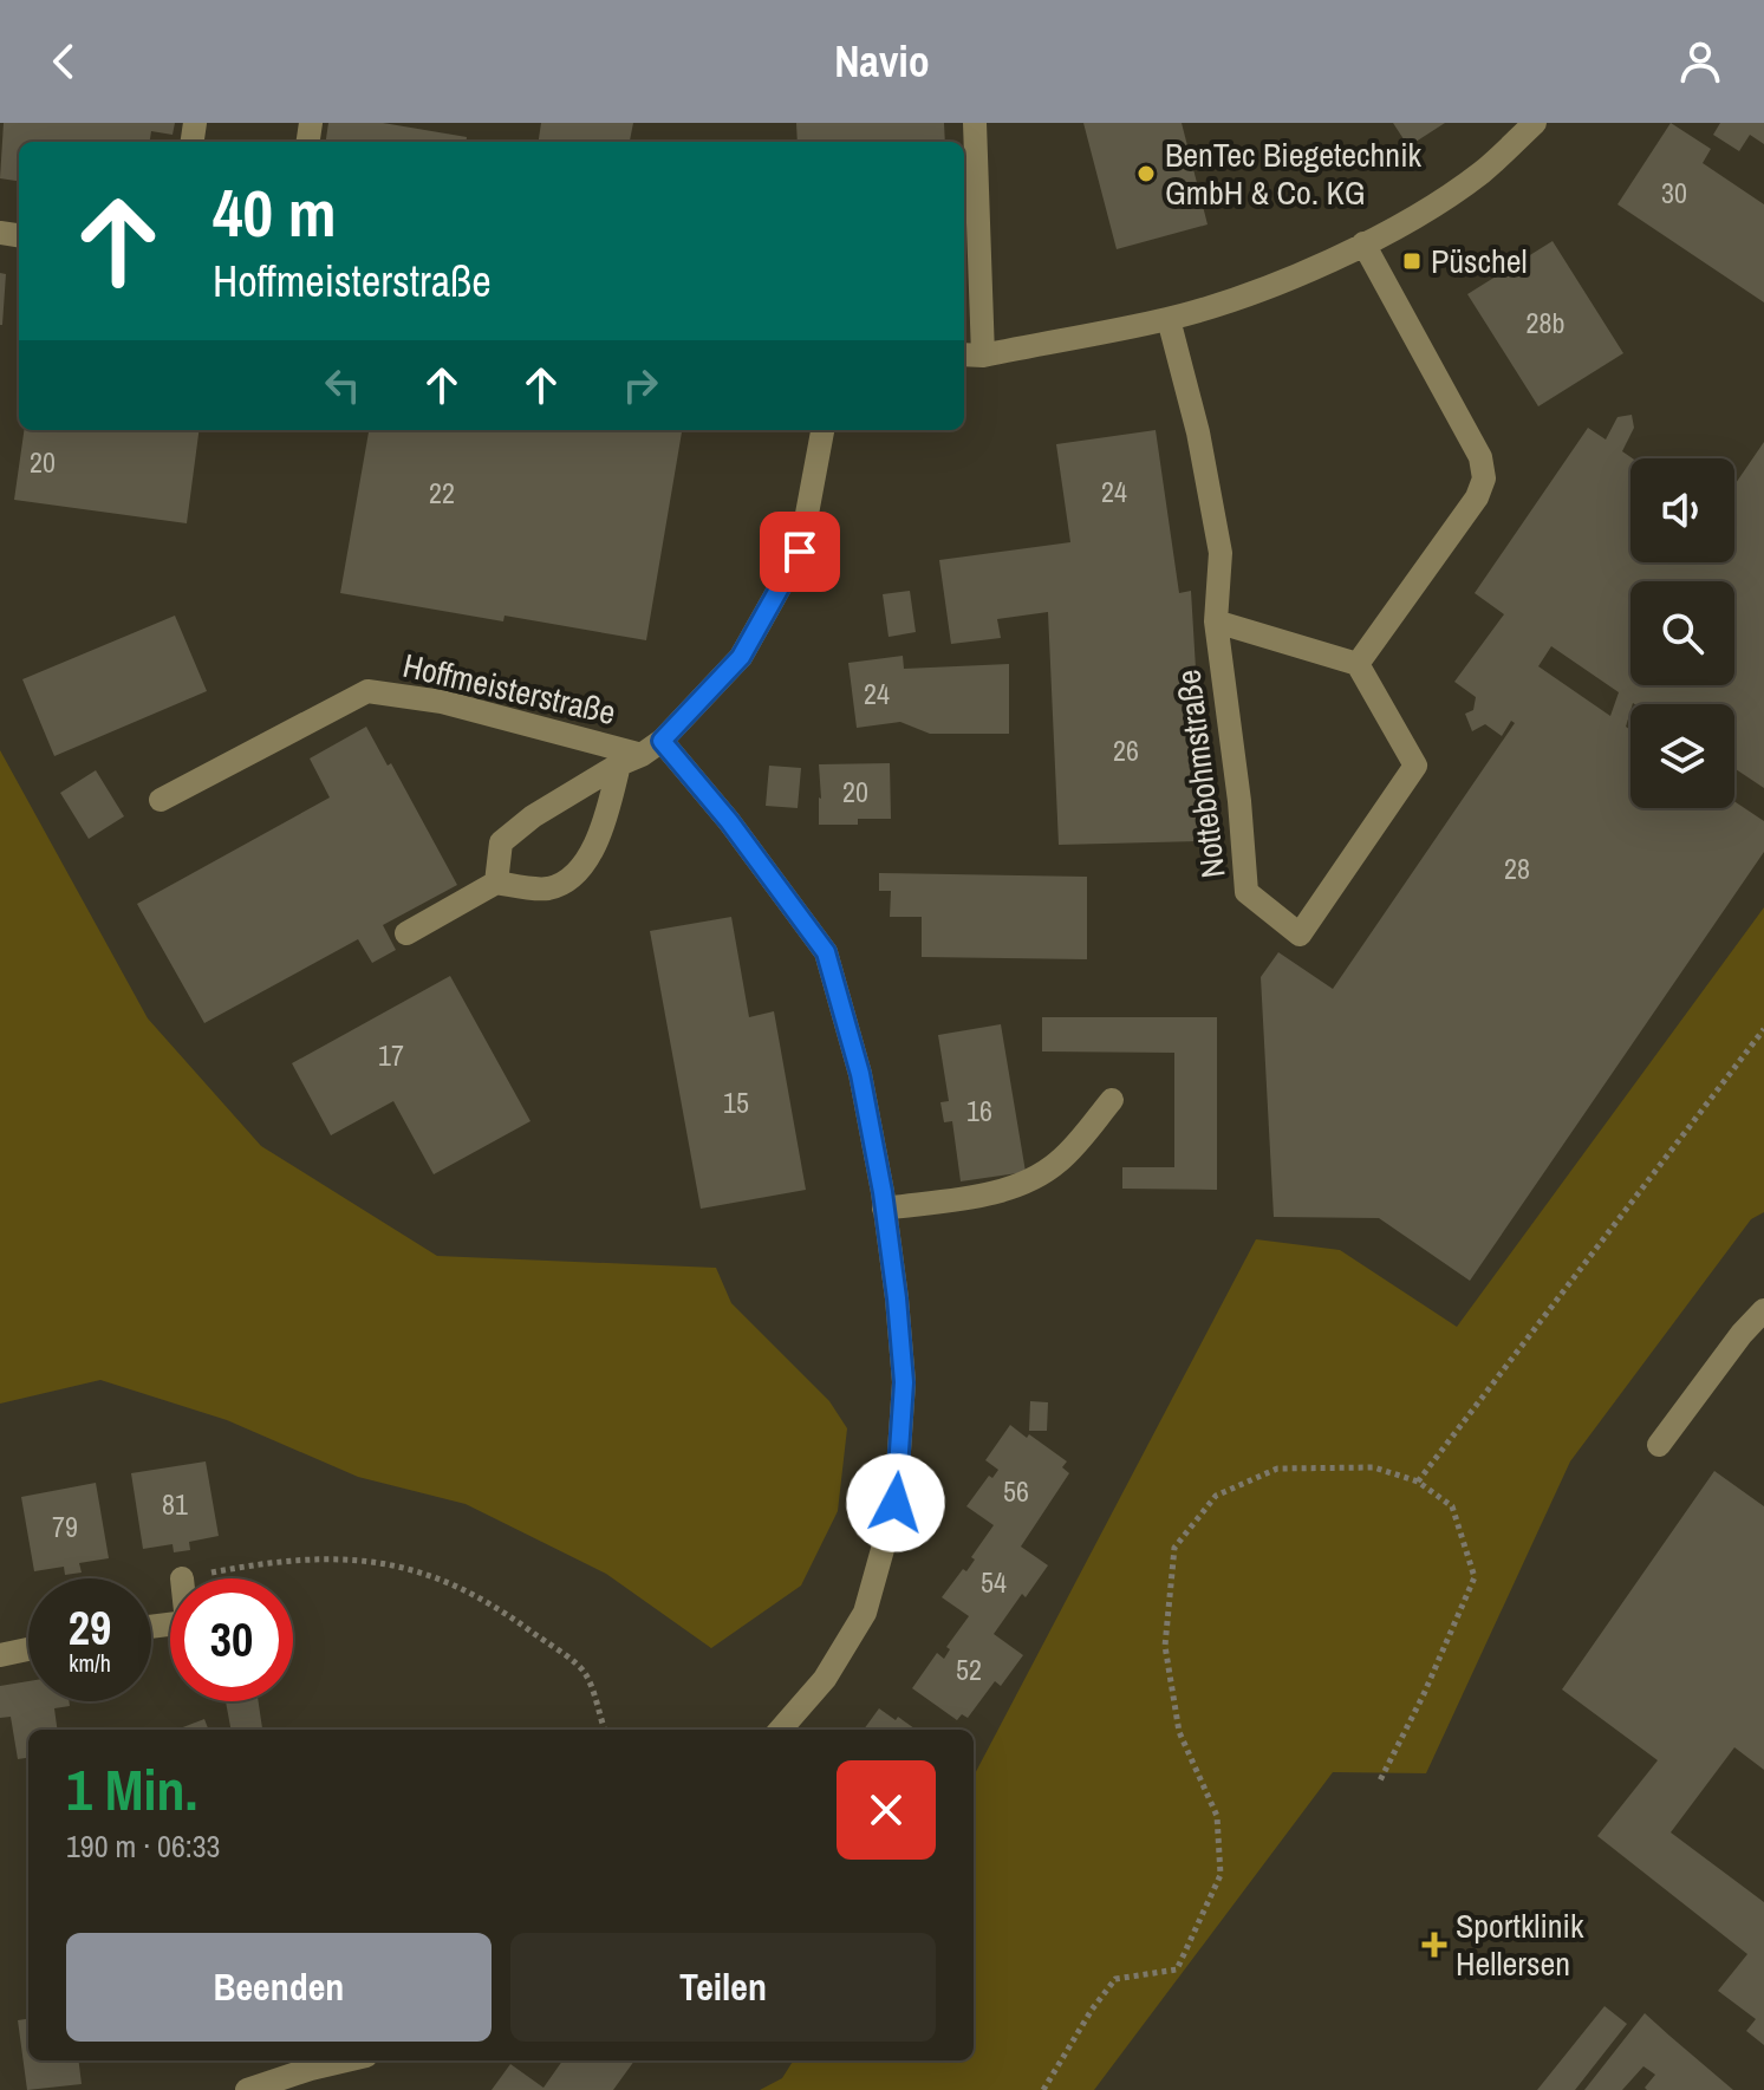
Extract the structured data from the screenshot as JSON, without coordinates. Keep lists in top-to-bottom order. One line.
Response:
{"streets":{"street":["Hoffmeisterstraße","Nottebohmstraße"]},"places":{"other":["BenTec Biegetechnik GmbH & Co. KG"],"transit":["Püschel"],"health":["Sportklinik Hellersen"]},"house_numbers":["30","28b","20","24","22","24","26","20","28","17","15","16","56","81","79","54","52"],"page":{"header":"Navio","turn":["40 m","Hoffmeisterstraße"],"speed":"29 km/h","limit":"30","heading":["1 Min.","190 m · 06:33"],"buttons":["Beenden","Teilen"]}}
